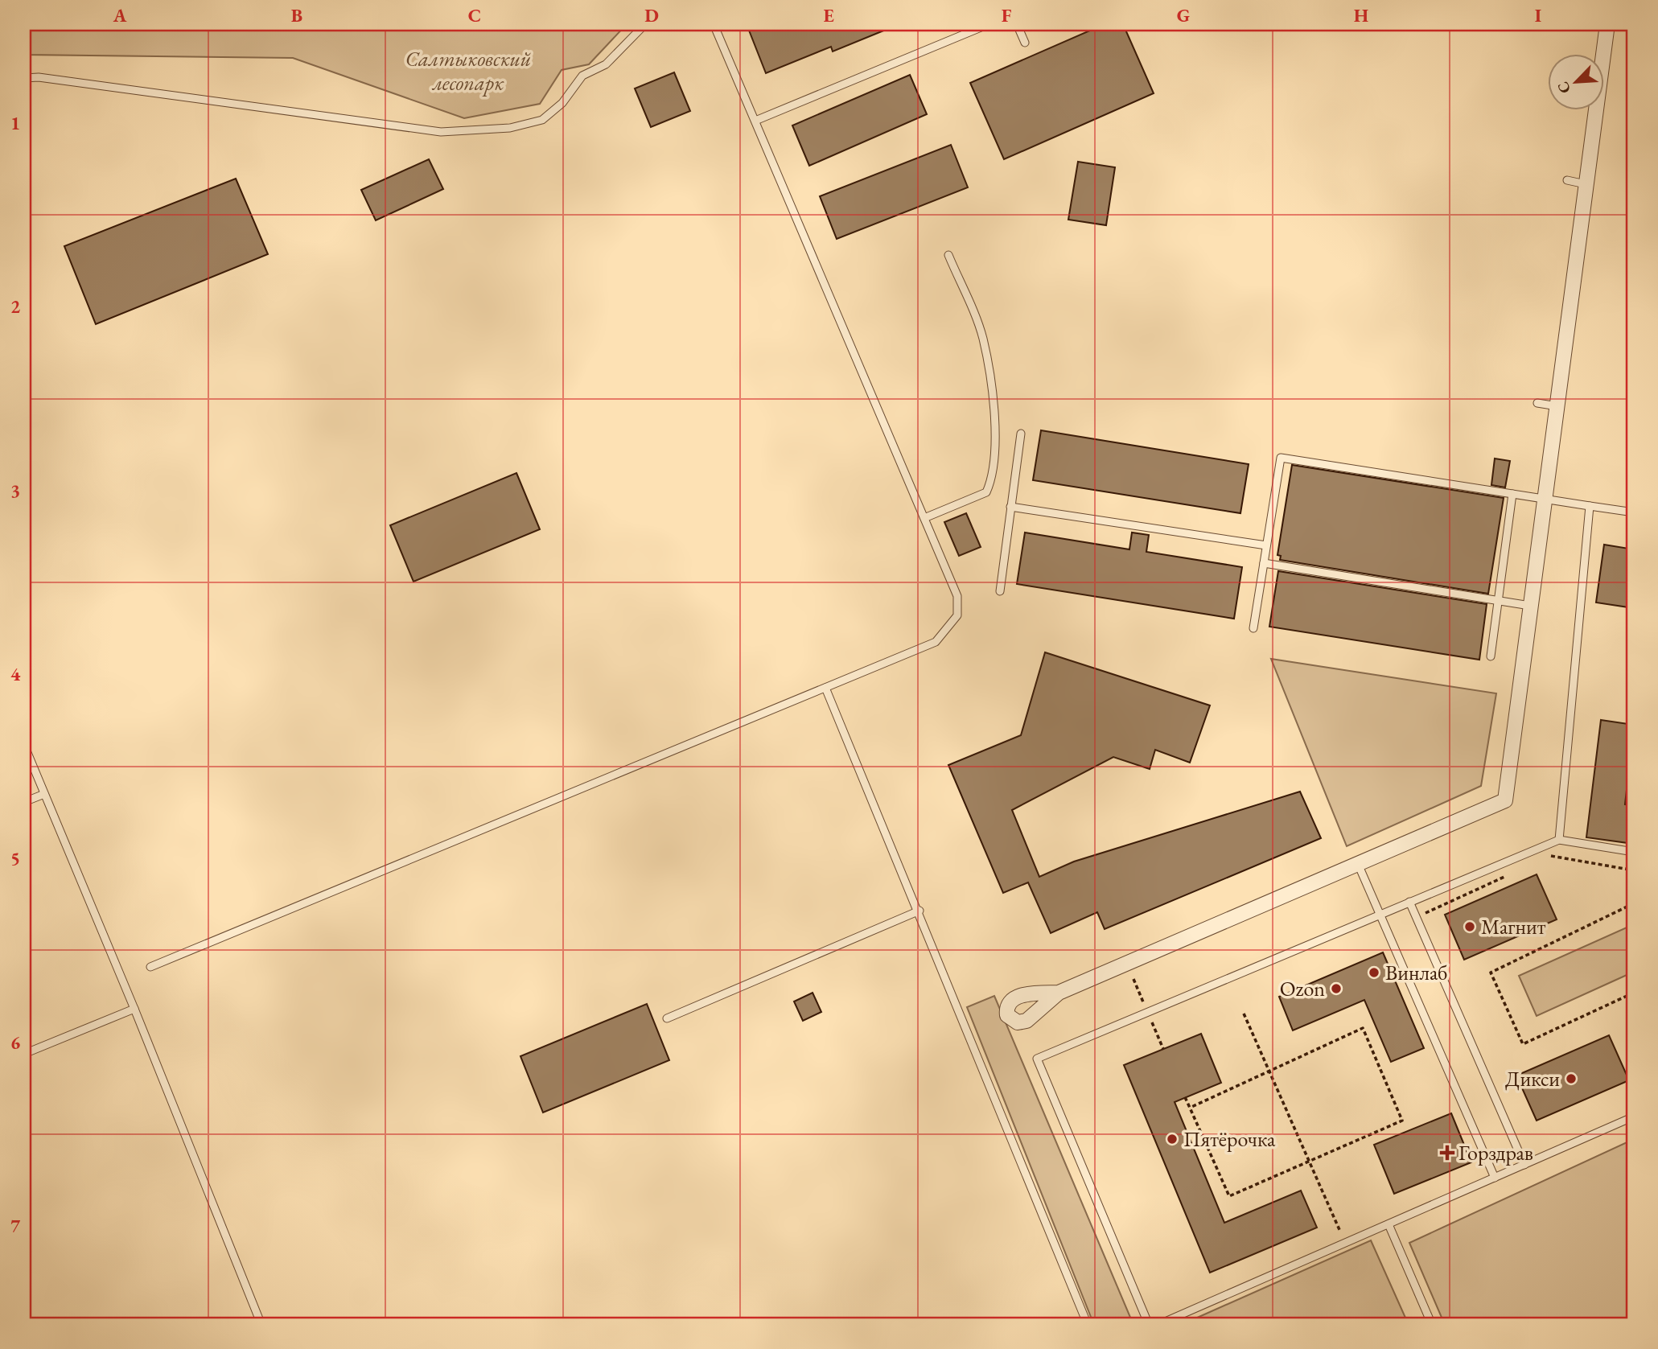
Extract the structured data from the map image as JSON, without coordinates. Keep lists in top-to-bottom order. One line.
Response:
{"parks":["Салтыковский лесопарк"],"places":{"other":["Магнит","Винлаб","Ozon","Дикси","Пятёрочка"],"health":["Горздрав"]},"north":"bottom left","grid":{"columns":["A","B","C","D","E","F","G","H","I"],"rows":["1","2","3","4","5","6","7"]}}
